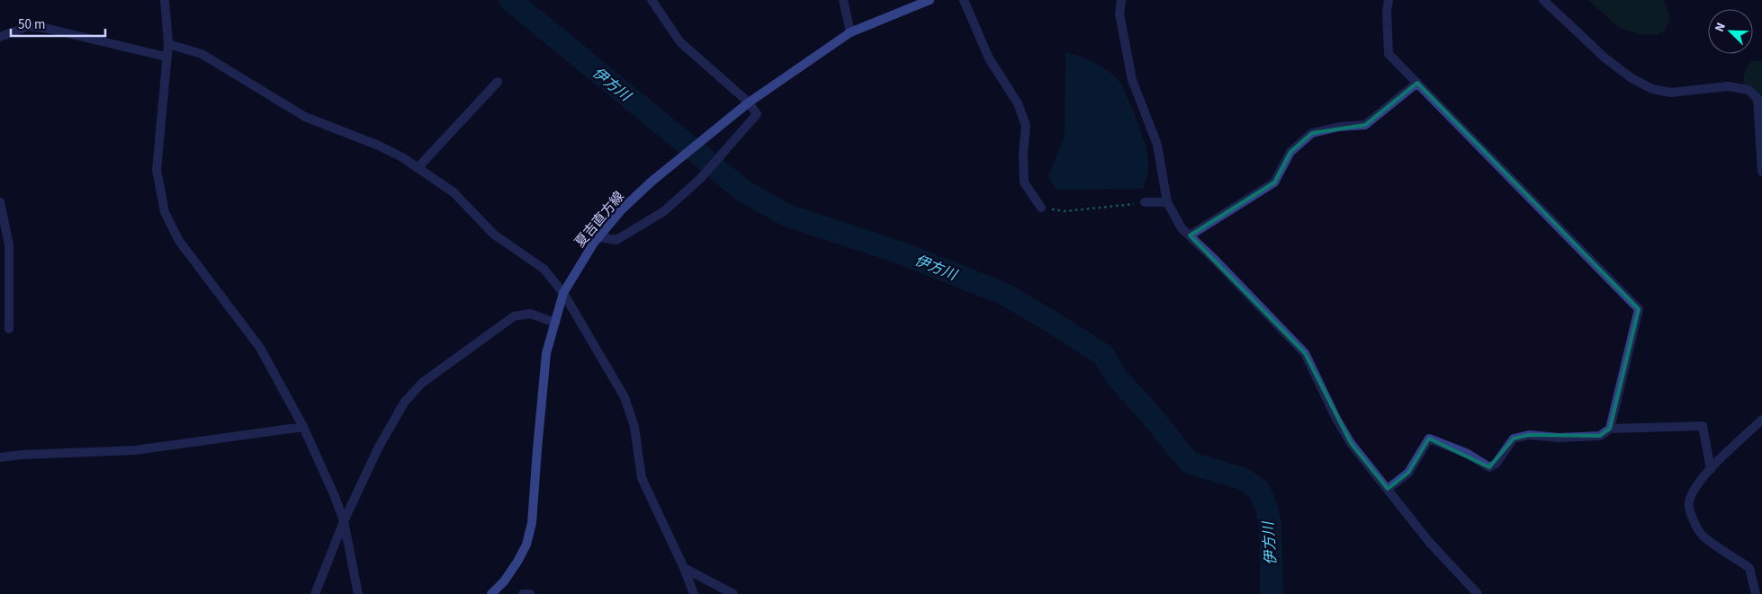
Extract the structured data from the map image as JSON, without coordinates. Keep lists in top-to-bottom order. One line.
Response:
{"streets":{"main road":["夏吉直方線"]},"water":["伊方川"],"scale_bar":"50 m","north":"top left"}
